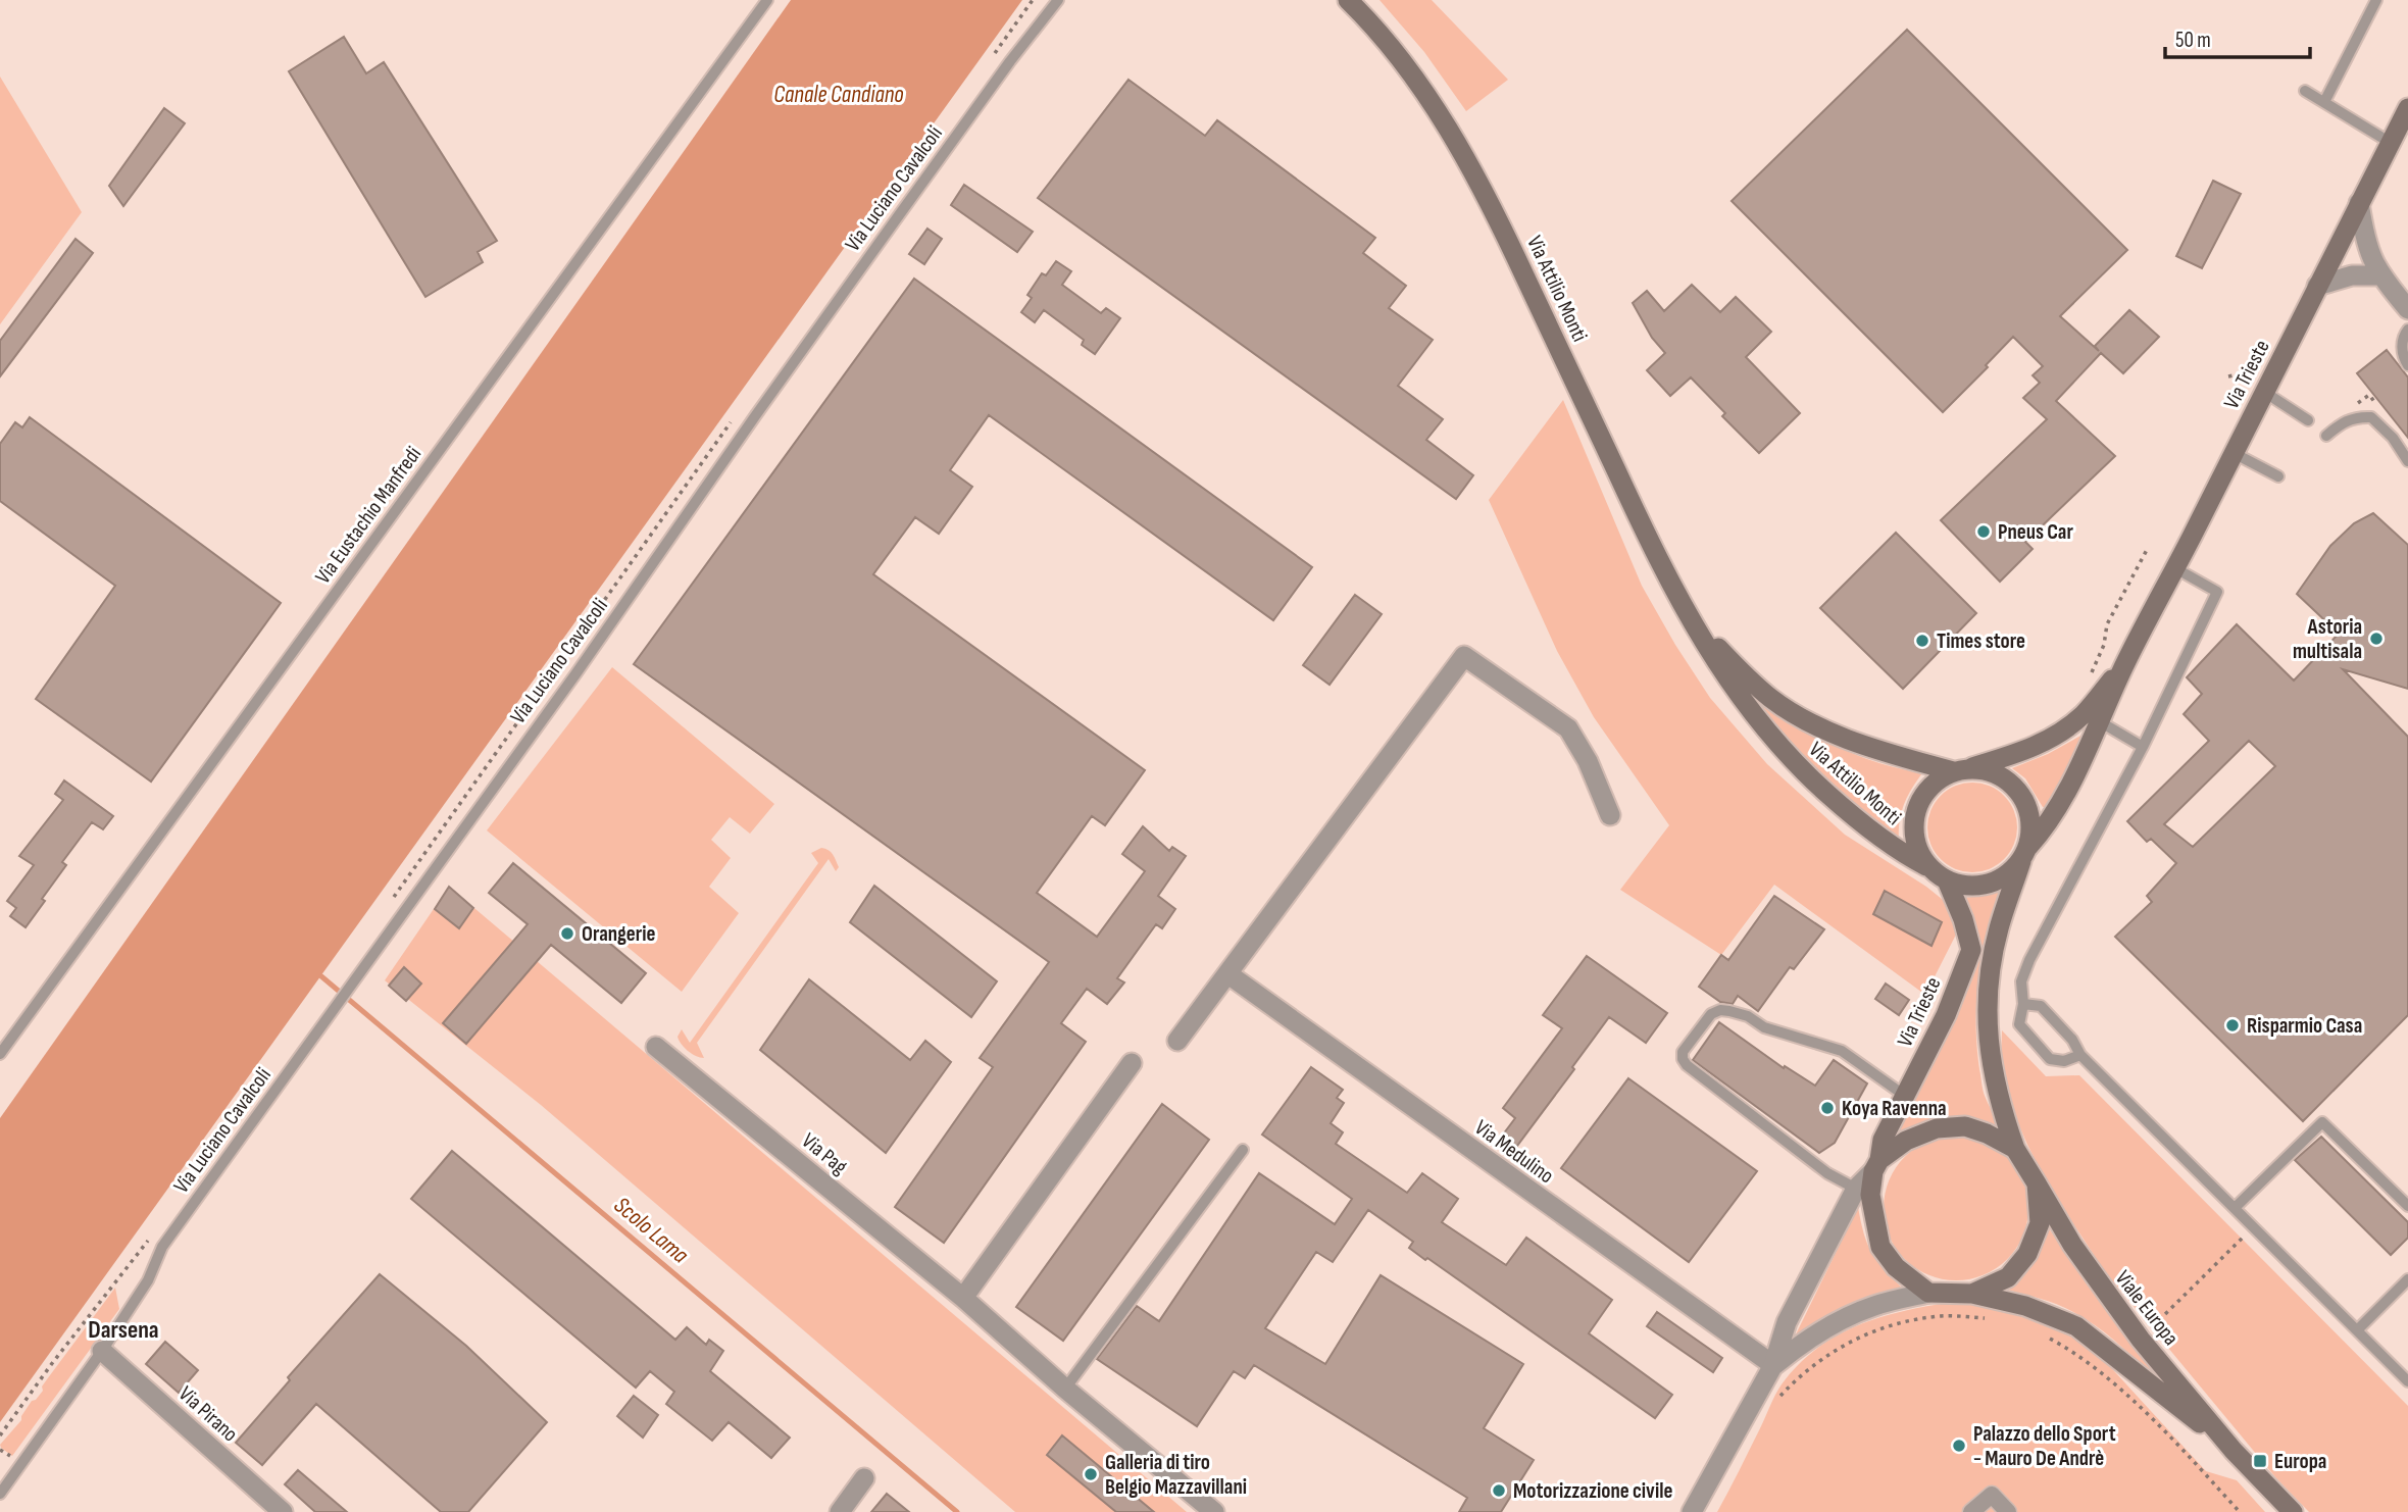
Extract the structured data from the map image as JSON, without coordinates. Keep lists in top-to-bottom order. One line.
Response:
{"streets":{"main road":["Via Attilio Monti","Via Trieste","Viale Europa"],"street":["Via Medulino","Via Pag","Via Pirano"],"lane":["Via Luciano Cavalcoli","Via Eustachio Manfredi"]},"crossings":[["Via Luciano Cavalcoli","Via Pirano"],["Via Attilio Monti","Via Trieste"],["Via Trieste","Via Medulino"],["Via Trieste","Viale Europa"]],"districts":["Darsena"],"water":["Canale Candiano","Scolo Lama"],"places":{"other":["Pneus Car","Astoria multisala","Times store","Orangerie","Risparmio Casa","Koya Ravenna","Palazzo dello Sport - Mauro De Andrè","Galleria di tiro Belgio Mazzavillani","Motorizzazione civile"],"transit":["Europa"]},"scale_bar":"50 m"}
